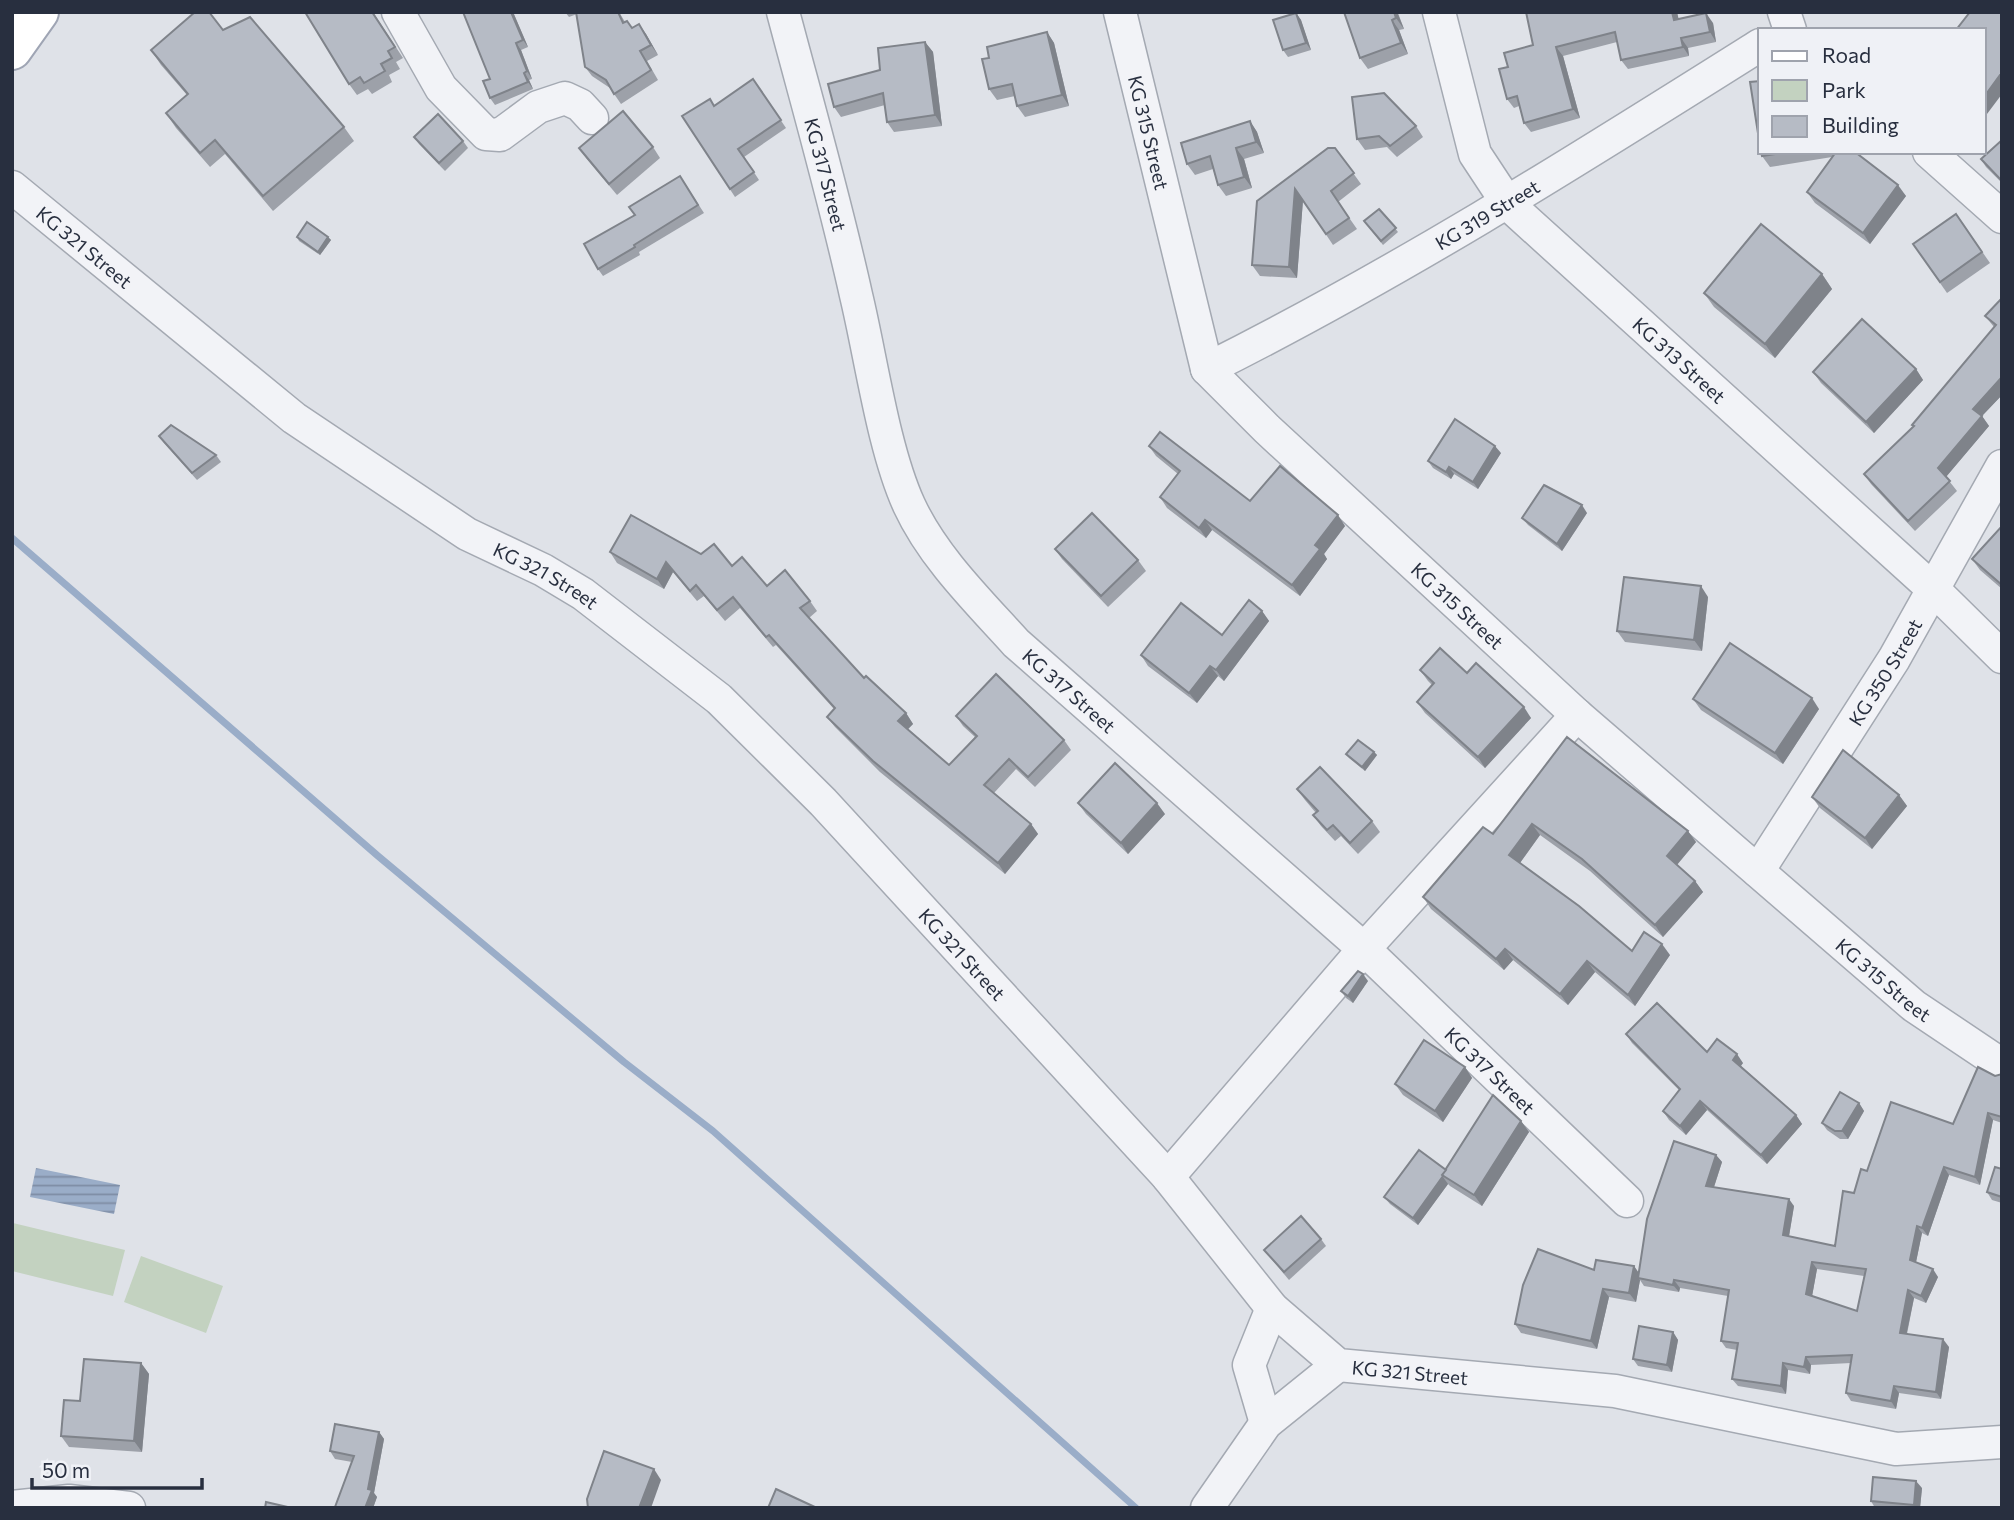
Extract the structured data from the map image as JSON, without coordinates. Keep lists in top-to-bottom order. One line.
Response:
{"streets":{"street":["KG 315 Street","KG 317 Street","KG 319 Street","KG 321 Street","KG 313 Street","KG 350 Street"]},"crossings":[["KG 315 Street","KG 319 Street"],["KG 315 Street","KG 350 Street"],["KG 319 Street","KG 313 Street"],["KG 313 Street","KG 350 Street"]],"legend":["Road","Park","Building"],"scale_bar":"50 m"}
